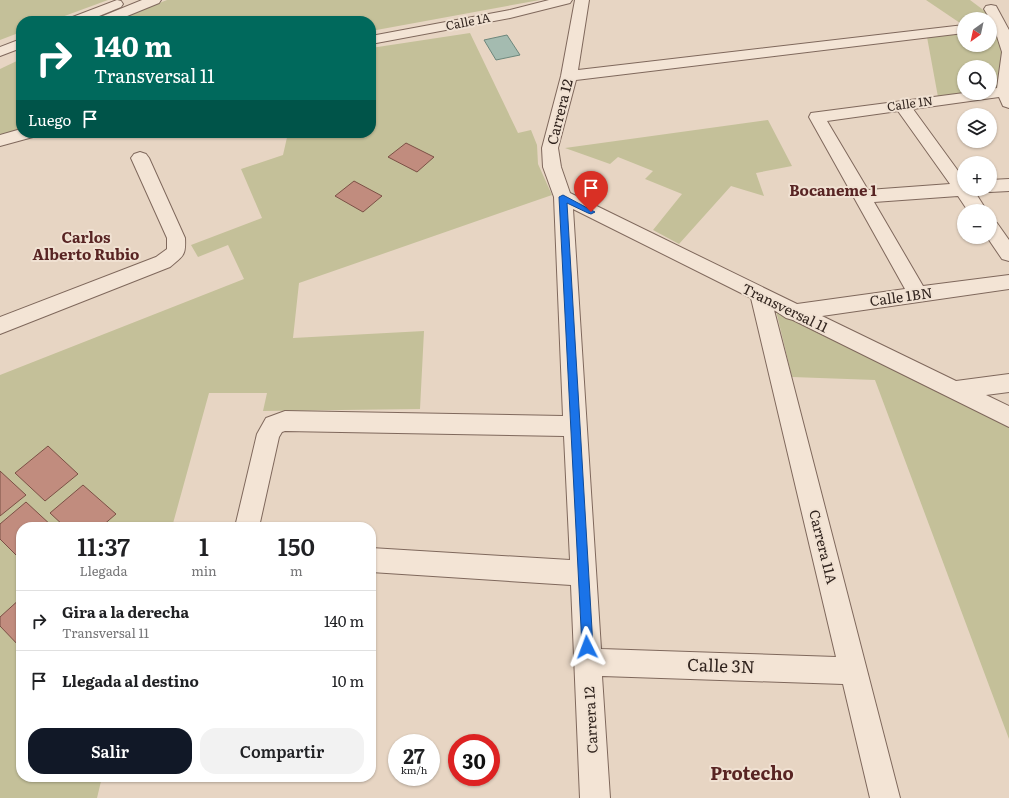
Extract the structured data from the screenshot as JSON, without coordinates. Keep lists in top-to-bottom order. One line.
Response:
{"streets":{"street":["Calle 1A","Calle 1N","Carrera 12","Calle 1BN","Transversal 11","Carrera 11A","Calle 3N"]},"crossings":[["Carrera 12","Transversal 11"],["Carrera 12","Calle 3N"],["Calle 1BN","Transversal 11"],["Transversal 11","Carrera 11A"],["Carrera 11A","Calle 3N"]],"districts":["Bocaneme 1","Carlos Alberto Rubio","Protecho"],"north":"bottom left","page":{"map_buttons":["+","−"],"turn":["140 m","Transversal 11"],"then":"Luego","eta":["11:37","Llegada","1","min","150","m"],"list":[{"name":"Gira a la derecha","note":"Transversal 11","value":"140 m"},{"name":"Llegada al destino","value":"10 m"}],"buttons":["Salir","Compartir"],"speed":"27 km/h","limit":"30"}}
